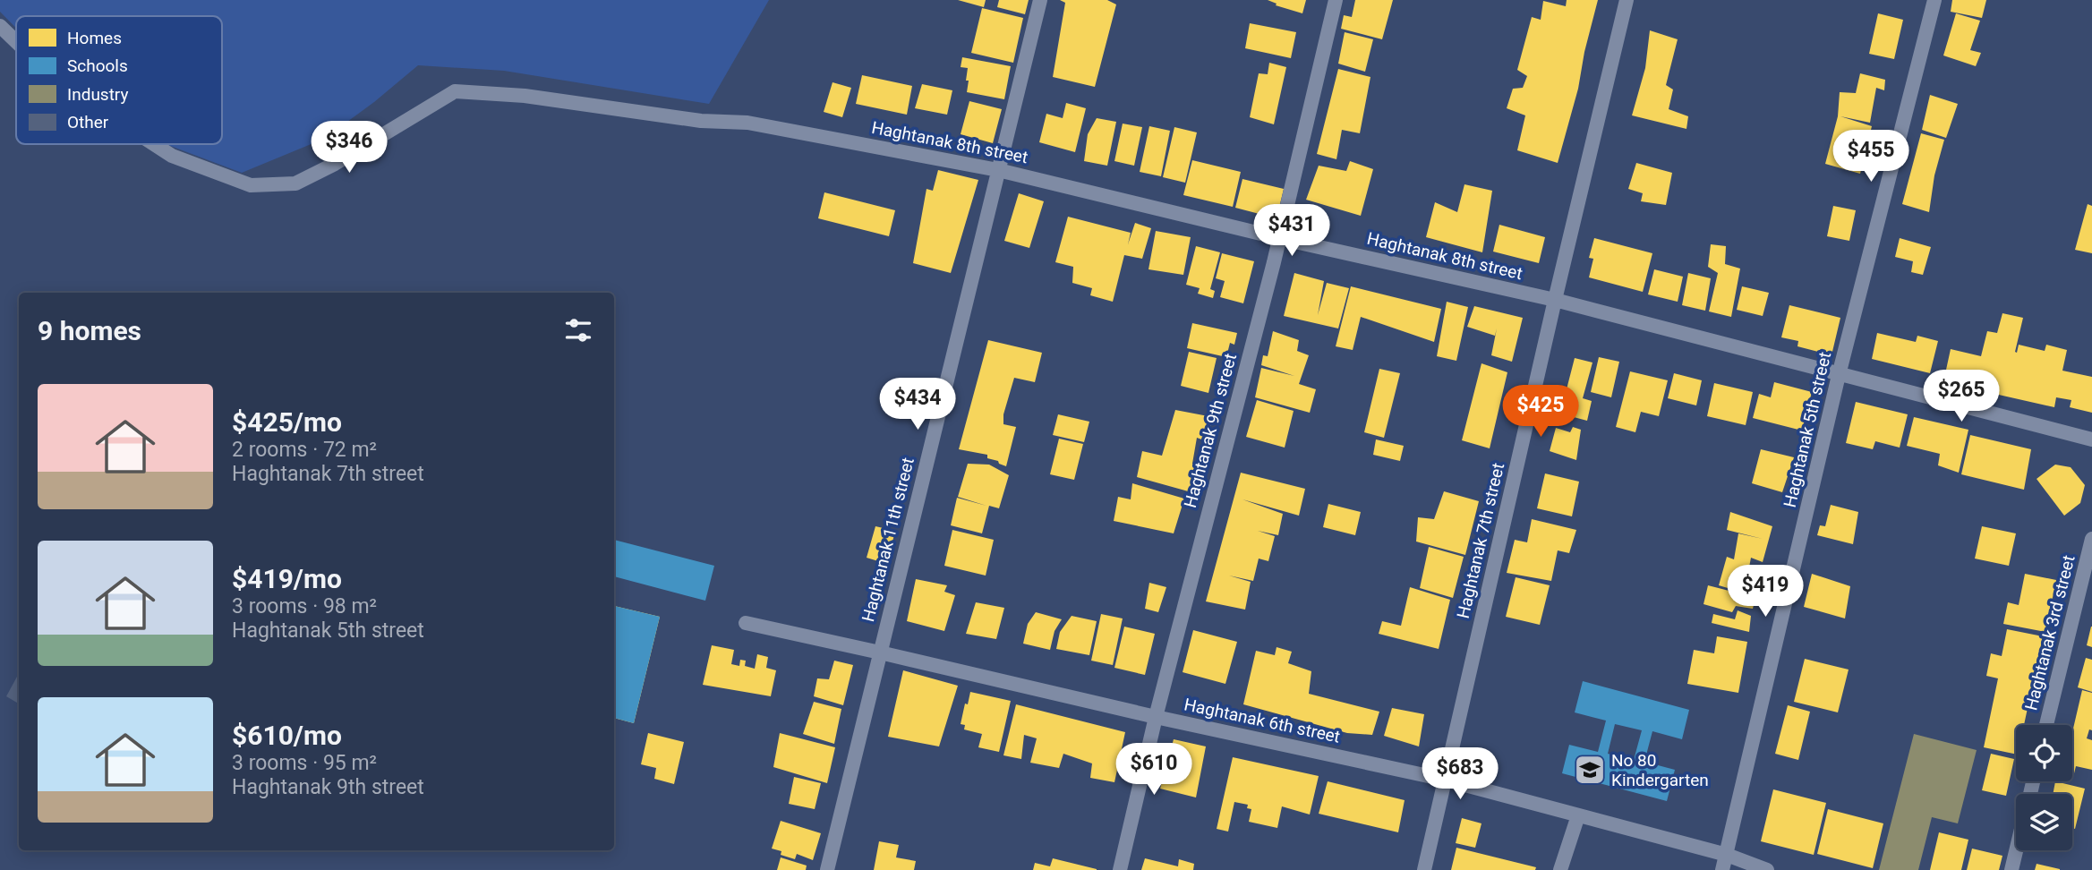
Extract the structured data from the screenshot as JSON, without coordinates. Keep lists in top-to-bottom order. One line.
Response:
{"streets":{"street":["Haghtanak 8th street","Haghtanak 5th street","Haghtanak 9th street","Haghtanak 11th street","Haghtanak 7th street","Haghtanak 3rd street","Haghtanak 6th street"]},"crossings":[["Haghtanak 8th street","Haghtanak 5th street"],["Haghtanak 8th street","Haghtanak 9th street"],["Haghtanak 8th street","Haghtanak 11th street"],["Haghtanak 8th street","Haghtanak 7th street"],["Haghtanak 5th street","Haghtanak 6th street"],["Haghtanak 9th street","Haghtanak 6th street"],["Haghtanak 11th street","Haghtanak 6th street"],["Haghtanak 7th street","Haghtanak 6th street"]],"places":{"school or university":["No 80 Kindergarten"]},"legend":["Homes","Schools","Industry","Other"],"page":{"price":["$346","$455","$431","$265","$434","$425","$419","$610","$683"],"heading":"9 homes","list":[{"name":"$425/mo","note":"2 rooms · 72 m² · Haghtanak 7th street"},{"name":"$419/mo","note":"3 rooms · 98 m² · Haghtanak 5th street"},{"name":"$610/mo","note":"3 rooms · 95 m² · Haghtanak 9th street"}]}}
